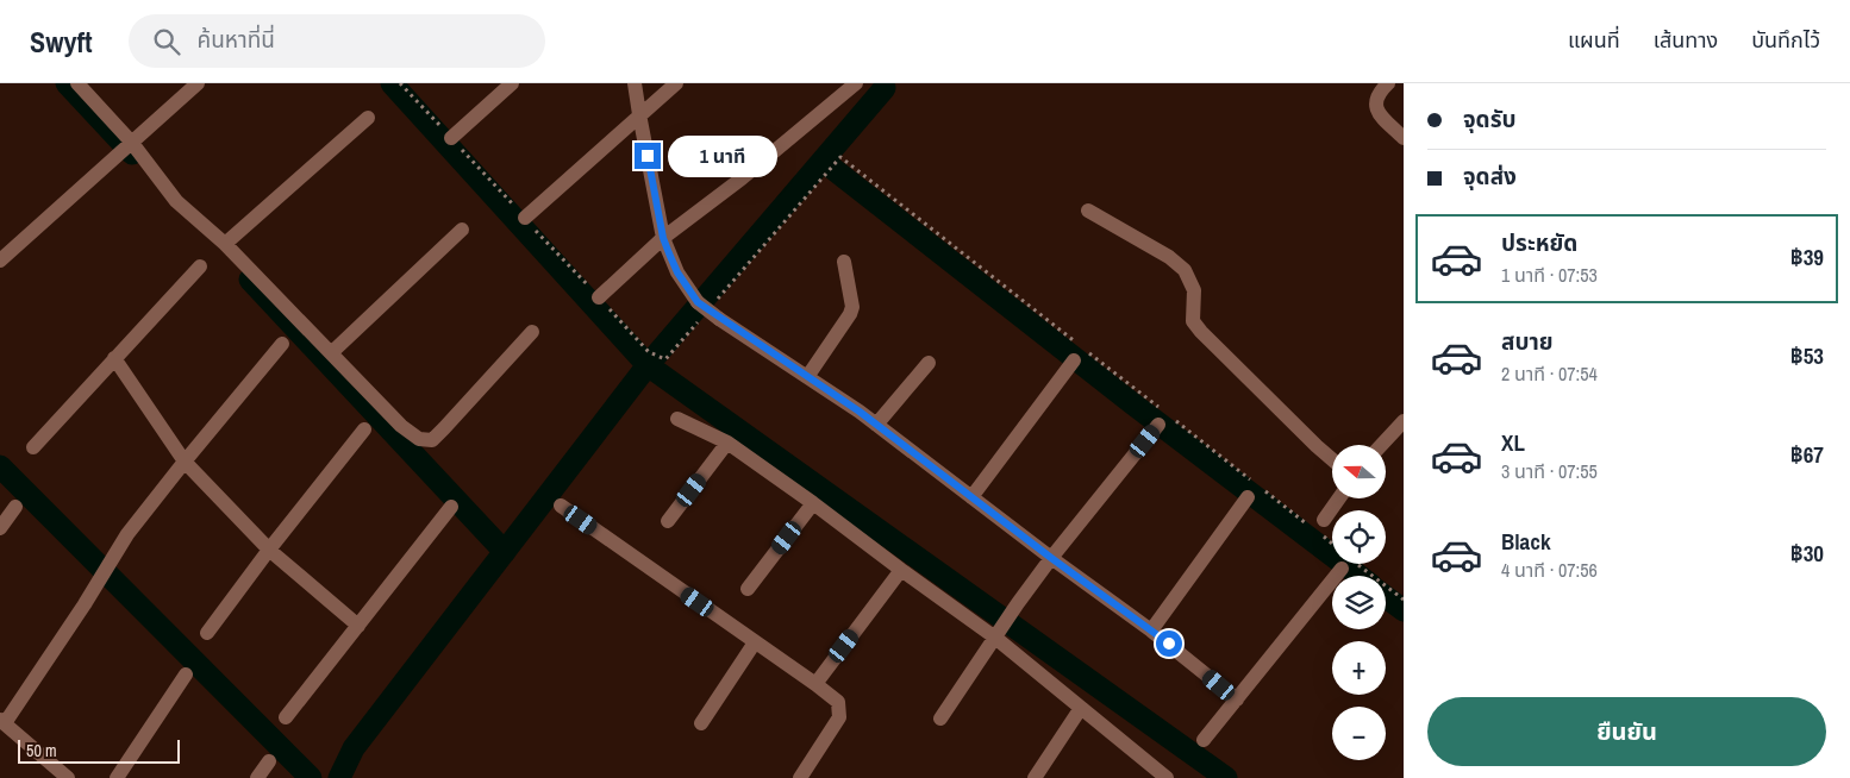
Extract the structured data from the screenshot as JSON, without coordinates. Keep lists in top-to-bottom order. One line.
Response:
{"scale_bar":"50 m","north":"left","page":{"header":"Swyft","search":"ค้นหาที่นี่","nav":["แผนที่","เส้นทาง","บันทึกไว้"],"banner":["จุดรับ","จุดส่ง"],"bubble":"1 นาที","list":[{"name":"ประหยัด","note":"1 นาที · 07:53","value":"฿39"},{"name":"สบาย","note":"2 นาที · 07:54","value":"฿53"},{"name":"XL","note":"3 นาที · 07:55","value":"฿67"},{"name":"Black","note":"4 นาที · 07:56","value":"฿30"}],"map_buttons":["+","−"],"buttons":"ยืนยัน","scale":"50 m"}}
